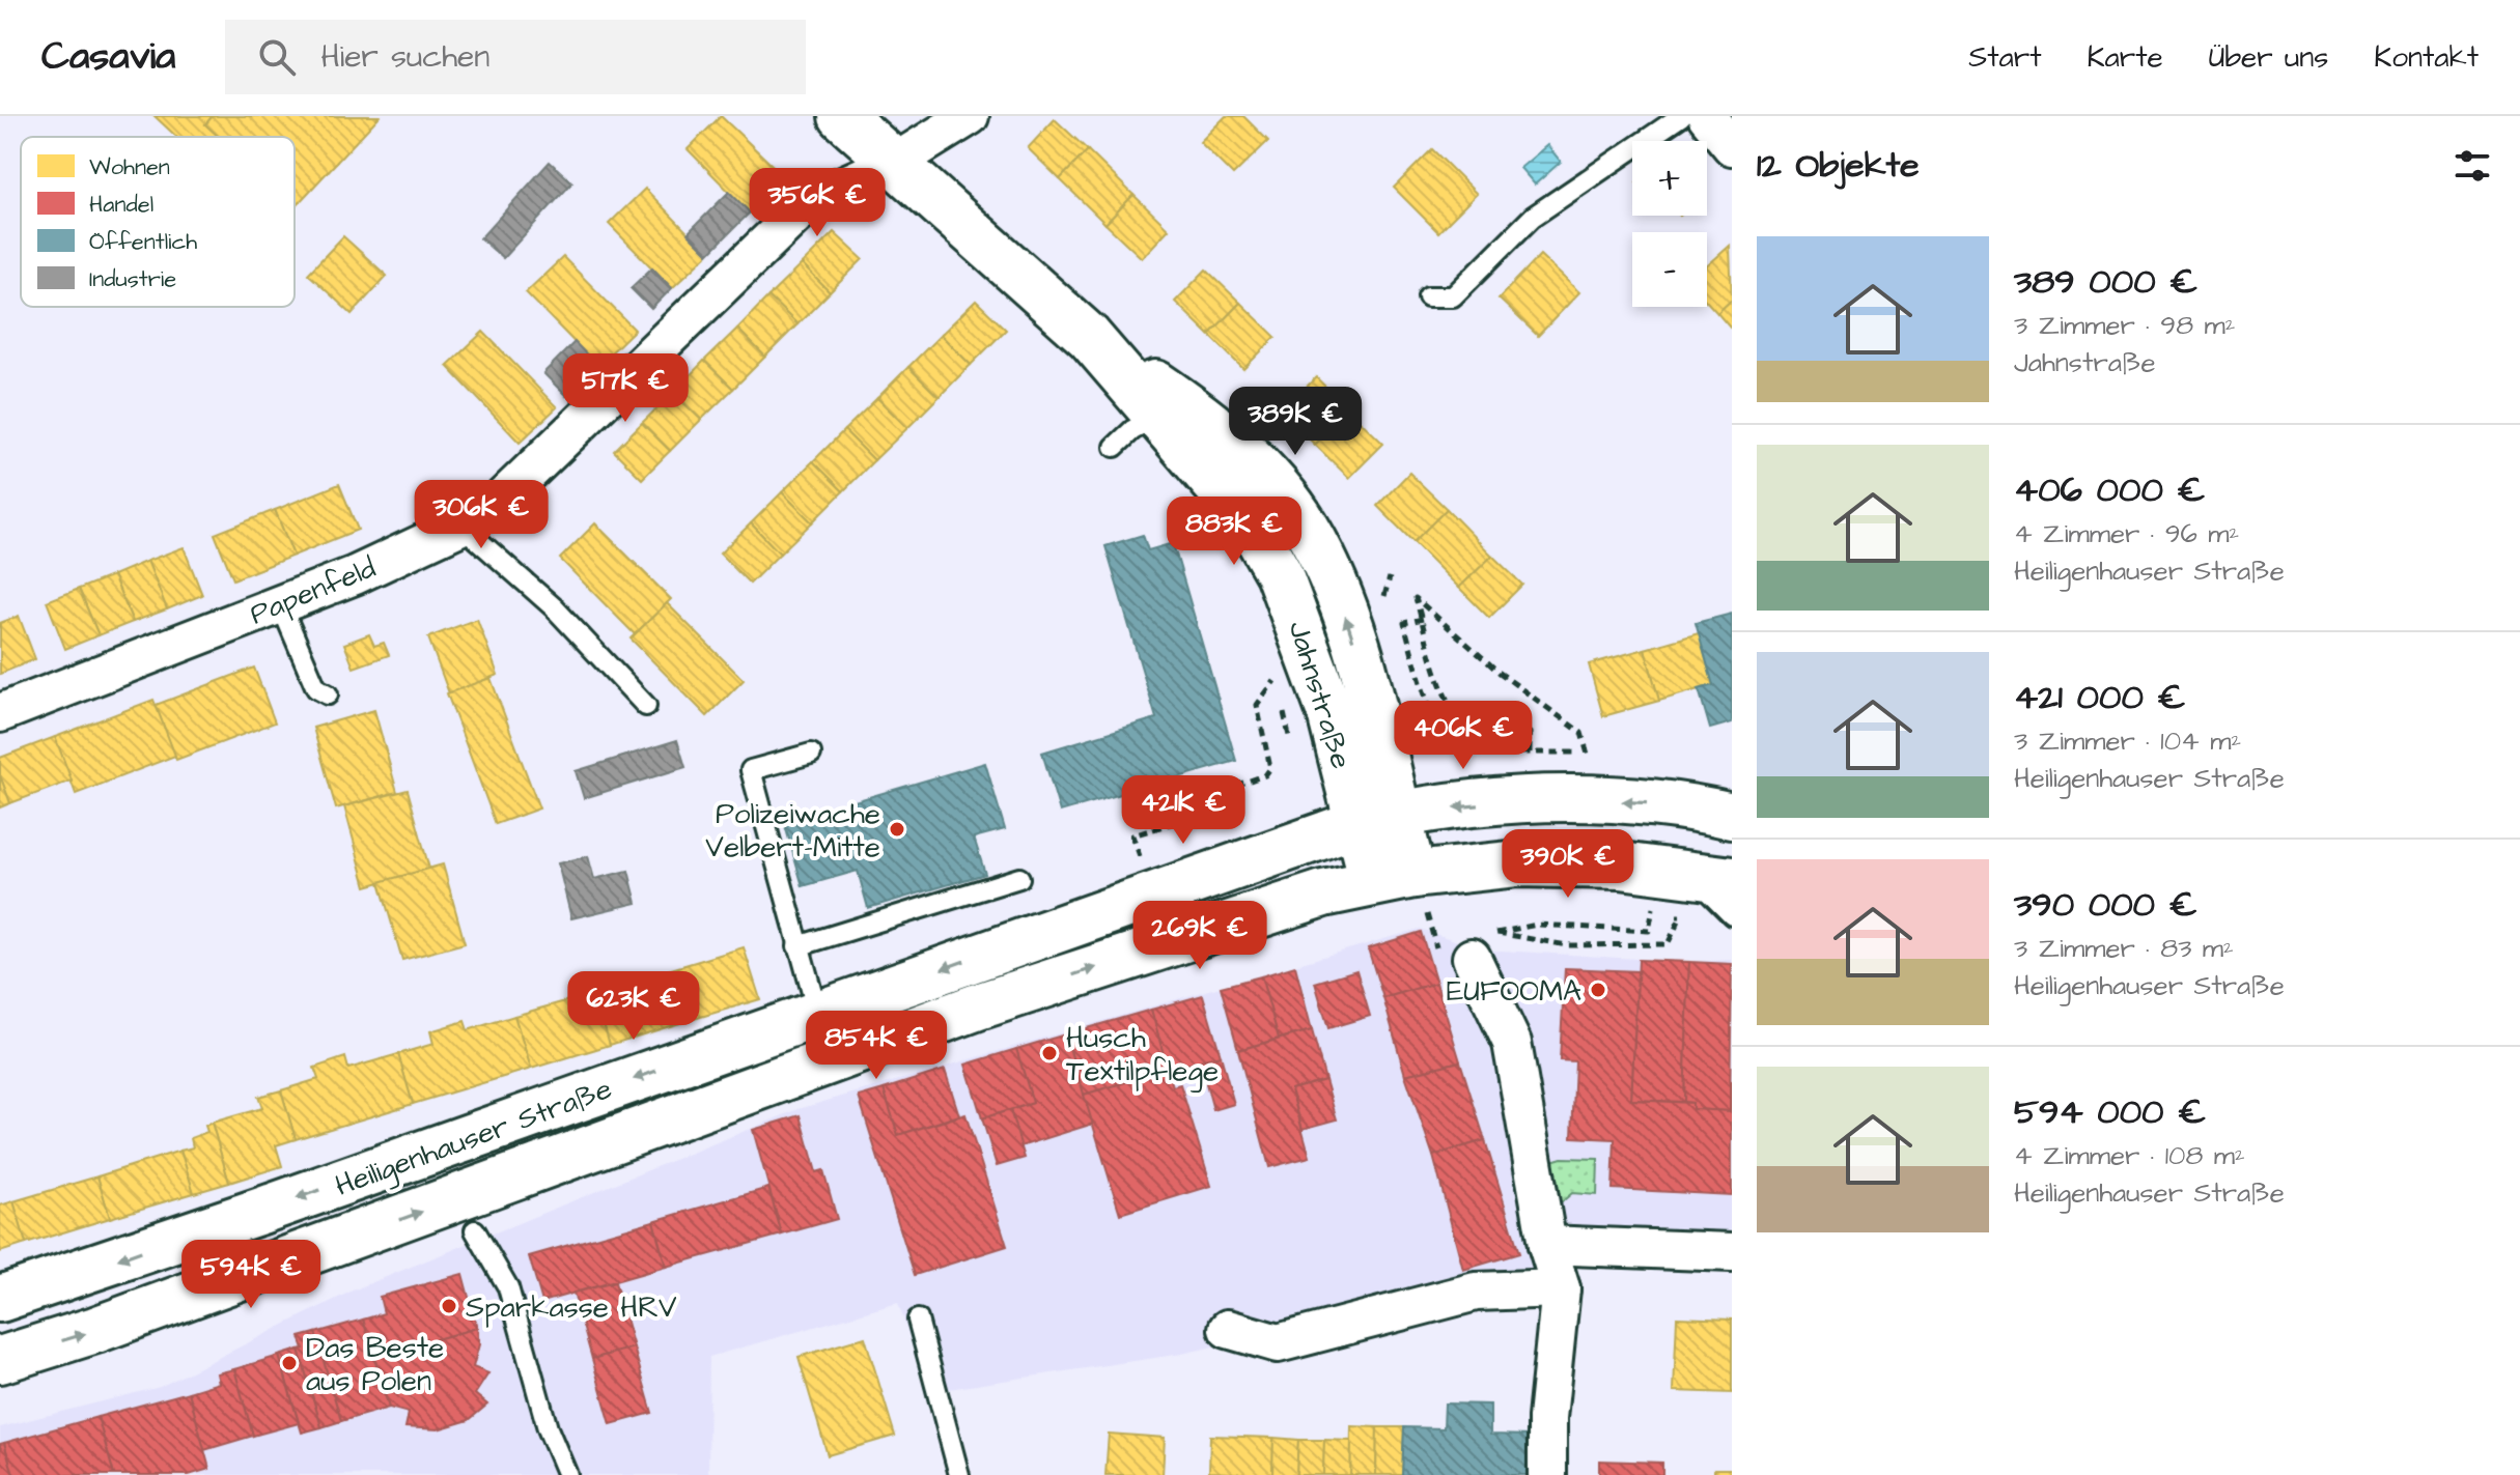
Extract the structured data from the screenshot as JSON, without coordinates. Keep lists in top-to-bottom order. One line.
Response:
{"streets":{"main road":["Jahnstraße","Heiligenhauser Straße"],"street":["Papenfeld"]},"crossings":[["Papenfeld","Jahnstraße"],["Jahnstraße","Heiligenhauser Straße"]],"places":["Polizeiwache Velbert-Mitte","EUFOOMA","Husch Textilpflege","Sparkasse HRV","Das Beste aus Polen"],"legend":["Wohnen","Handel","Öffentlich","Industrie"],"page":{"header":"Casavia","search":"Hier suchen","nav":["Start","Karte","Über uns","Kontakt"],"heading":"12 Objekte","map_buttons":["+","−"],"price":["356K €","517K €","389K €","306K €","883K €","406K €","421K €","390K €","269K €","623K €","854K €","594K €"],"list":[{"name":"389 000 €","note":"3 Zimmer · 98 m² · Jahnstraße"},{"name":"406 000 €","note":"4 Zimmer · 96 m² · Heiligenhauser Straße"},{"name":"421 000 €","note":"3 Zimmer · 104 m² · Heiligenhauser Straße"},{"name":"390 000 €","note":"3 Zimmer · 83 m² · Heiligenhauser Straße"},{"name":"594 000 €","note":"4 Zimmer · 108 m² · Heiligenhauser Straße"}]}}
